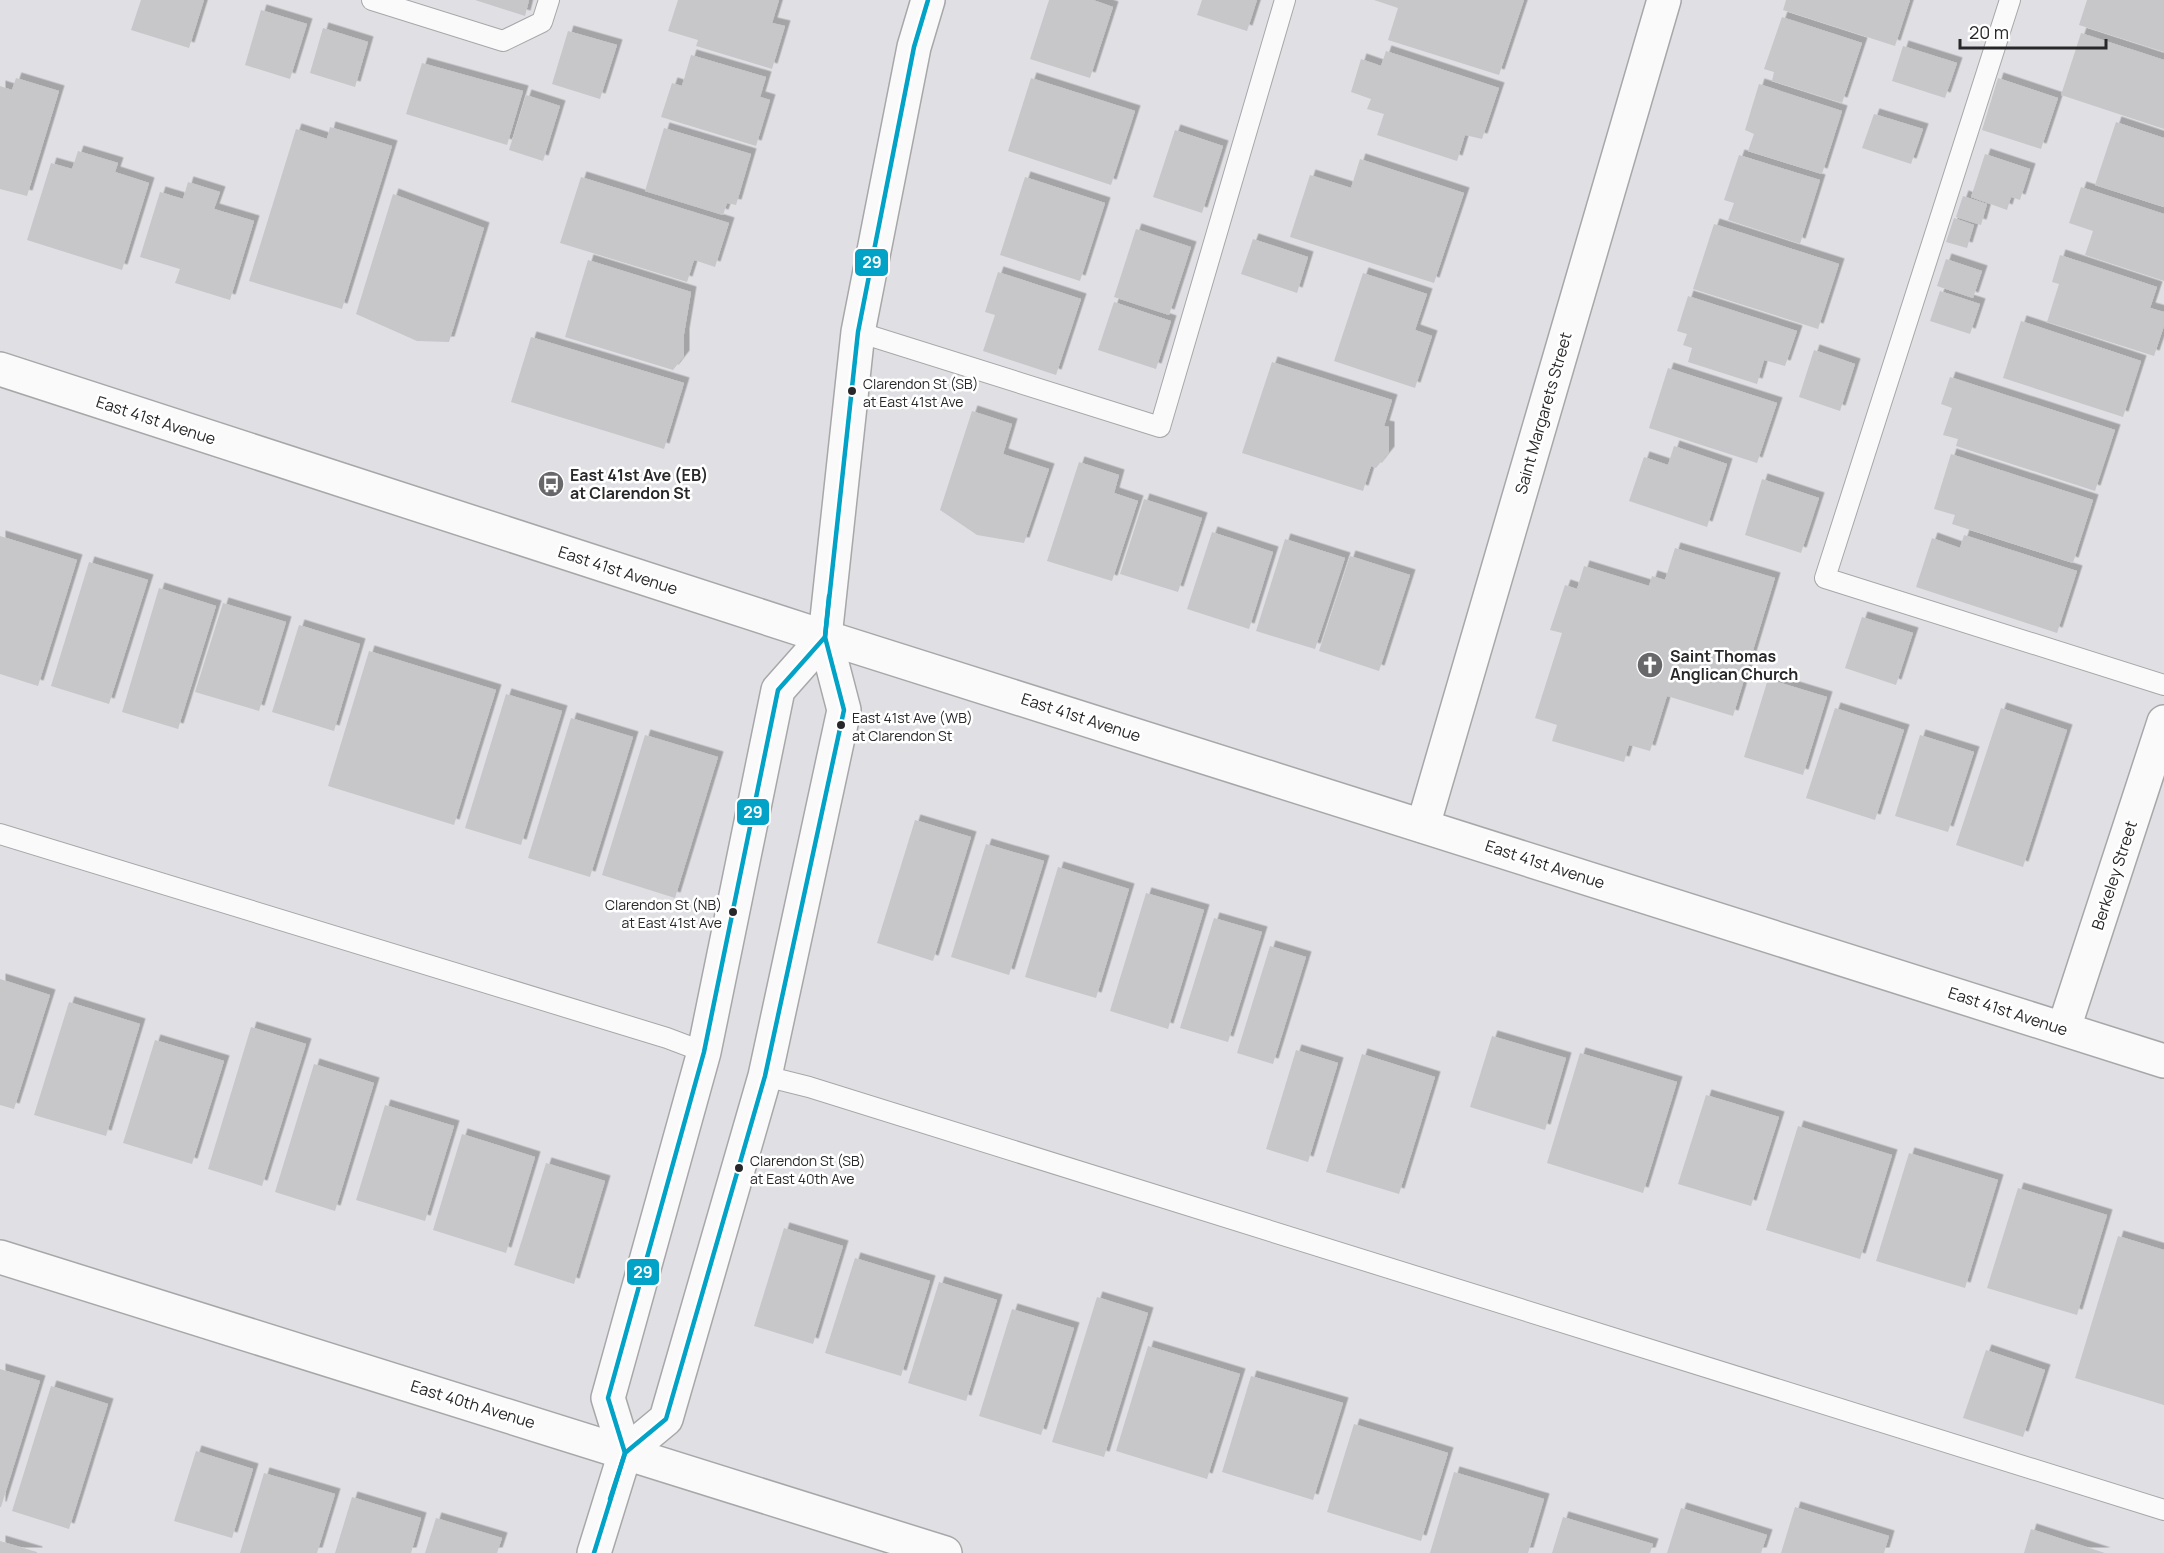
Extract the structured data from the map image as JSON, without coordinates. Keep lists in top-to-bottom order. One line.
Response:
{"streets":{"street":["Saint Margarets Street","East 41st Avenue","Berkeley Street","East 40th Avenue"]},"crossings":[["Saint Margarets Street","East 41st Avenue"],["East 41st Avenue","Berkeley Street"]],"places":{"other":["Clarendon St (SB) at East 41st Ave","East 41st Ave (WB) at Clarendon St","Clarendon St (NB) at East 41st Ave","Clarendon St (SB) at East 40th Ave"],"bus stop":["East 41st Ave (EB) at Clarendon St"],"church":["Saint Thomas Anglican Church"]},"lines":["transit line 29"],"scale_bar":"20 m"}
